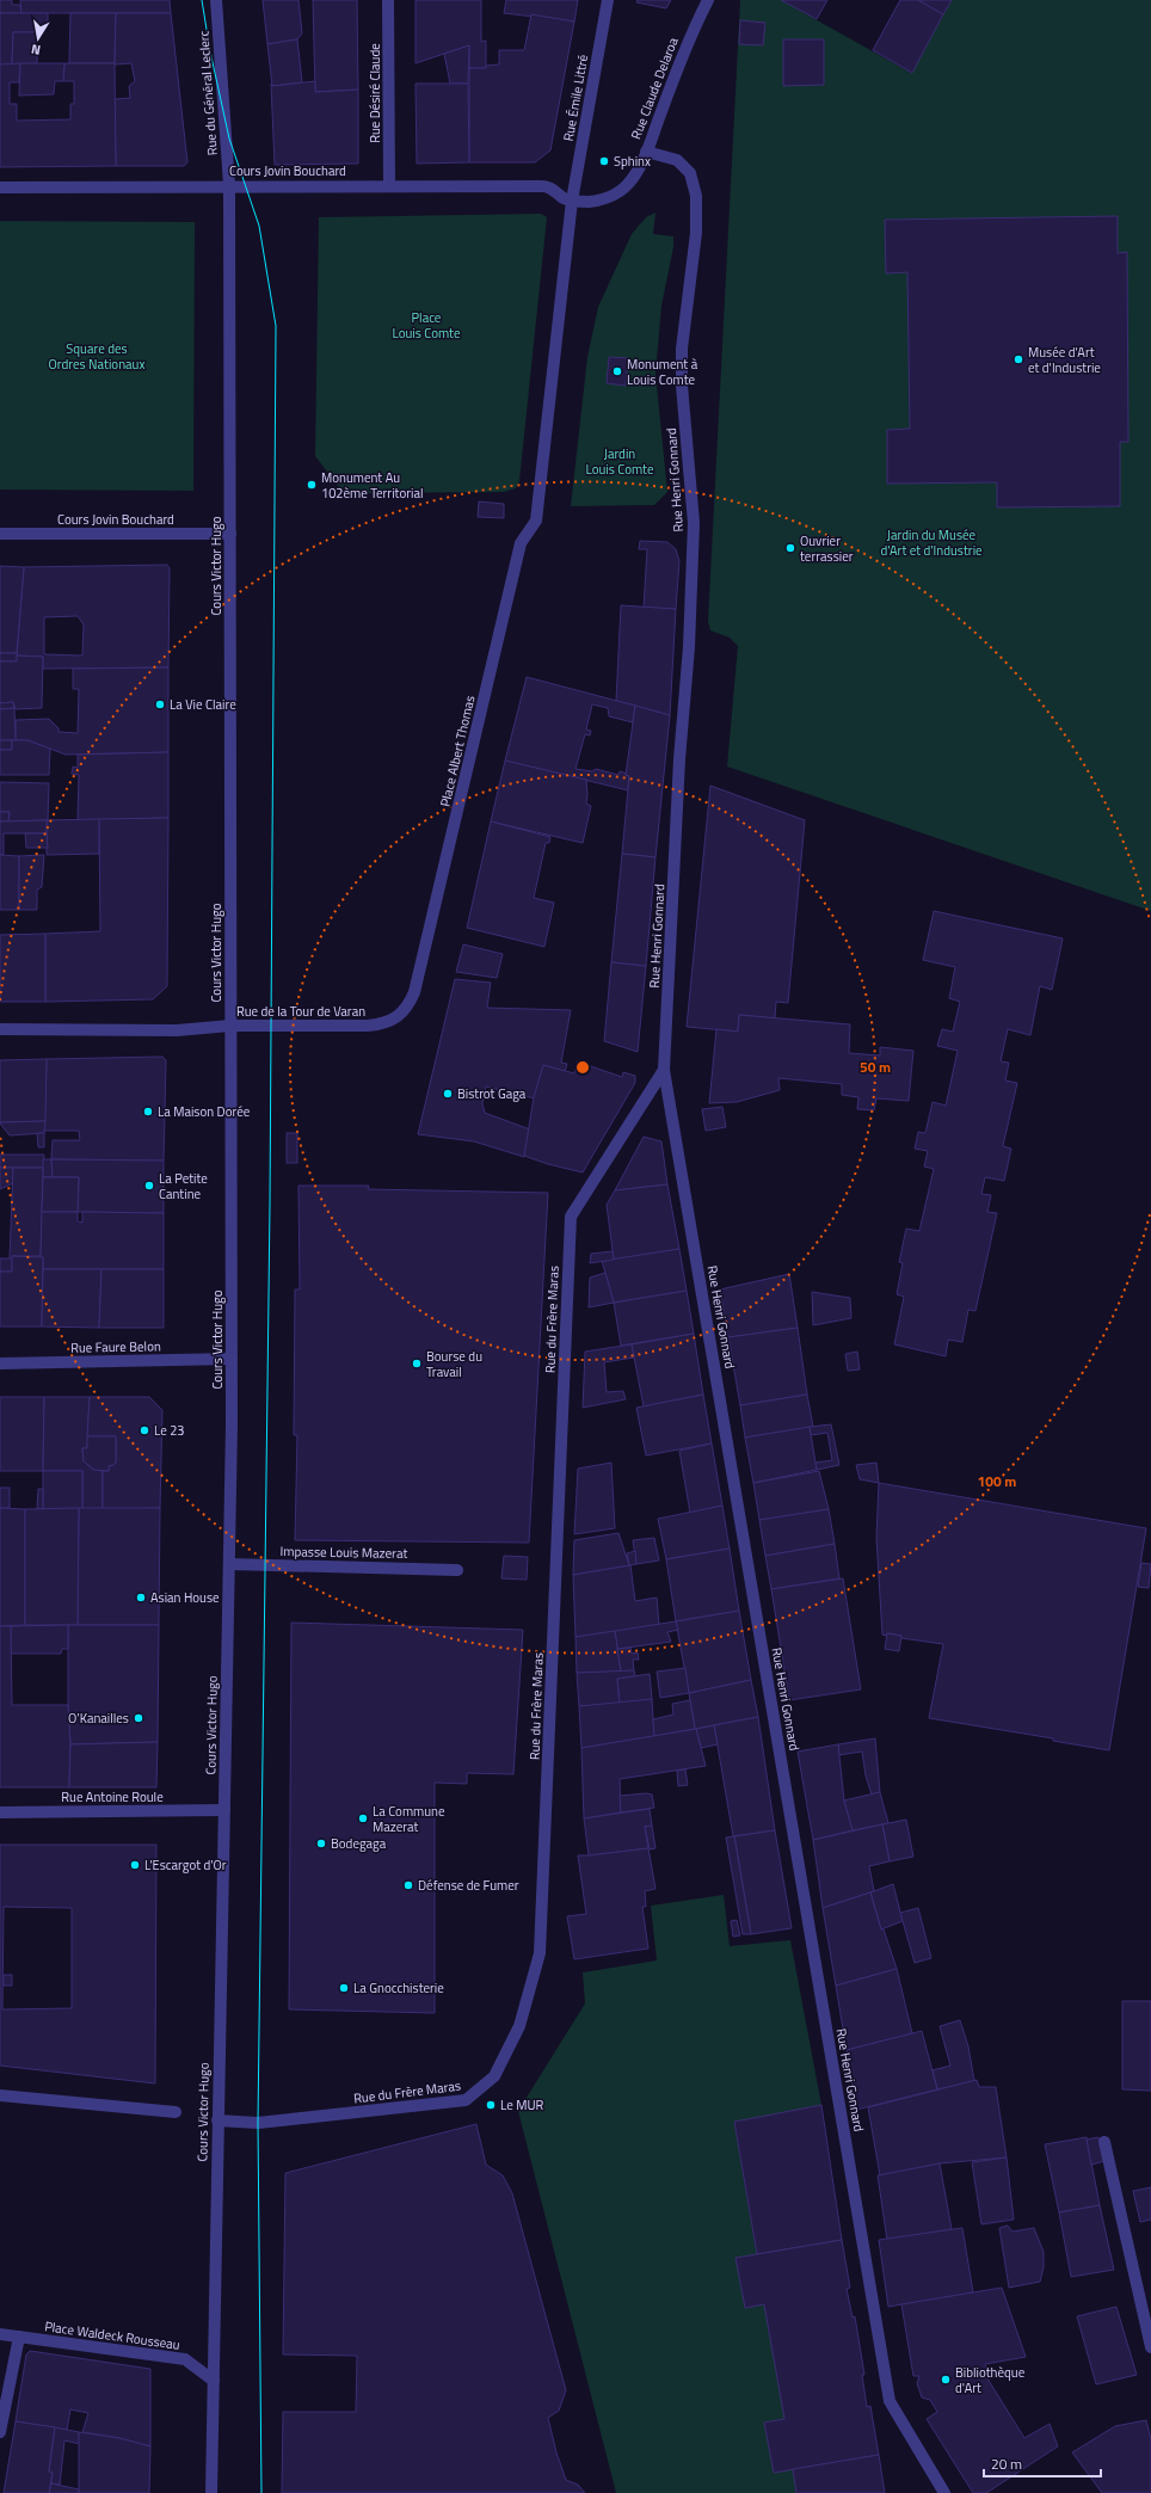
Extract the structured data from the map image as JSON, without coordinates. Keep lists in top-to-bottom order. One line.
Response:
{"streets":{"street":["Rue Claude Delaroa","Rue du Général Leclerc","Rue Désiré Claude","Rue Émile Littré","Cours Jovin Bouchard","Rue Henri Gonnard","Cours Victor Hugo","Place Albert Thomas","Rue de la Tour de Varan","Rue du Frère Maras","Rue Faure Belon","Impasse Louis Mazerat","Rue Antoine Roule","Place Waldeck Rousseau"]},"crossings":[["Rue Claude Delaroa","Rue Émile Littré"],["Rue Claude Delaroa","Cours Jovin Bouchard"],["Rue Claude Delaroa","Rue Henri Gonnard"],["Rue Claude Delaroa","Place Albert Thomas"],["Rue du Général Leclerc","Cours Jovin Bouchard"],["Rue du Général Leclerc","Cours Victor Hugo"],["Rue Désiré Claude","Cours Jovin Bouchard"],["Rue Émile Littré","Cours Jovin Bouchard"],["Rue Émile Littré","Place Albert Thomas"],["Cours Jovin Bouchard","Cours Victor Hugo"],["Cours Jovin Bouchard","Place Albert Thomas"],["Rue Henri Gonnard","Rue du Frère Maras"],["Cours Victor Hugo","Rue de la Tour de Varan"],["Cours Victor Hugo","Rue du Frère Maras"],["Cours Victor Hugo","Rue Faure Belon"],["Cours Victor Hugo","Impasse Louis Mazerat"],["Cours Victor Hugo","Rue Antoine Roule"],["Cours Victor Hugo","Place Waldeck Rousseau"],["Place Albert Thomas","Rue de la Tour de Varan"]],"parks":["Place Louis Comte","Square des Ordres Nationaux","Jardin Louis Comte","Jardin du Musée d'Art et d'Industrie"],"places":["Sphinx","Musée d'Art et d'Industrie","Monument à Louis Comte","Monument Au 102ème Territorial","Ouvrier terrassier","La Vie Claire","Bistrot Gaga","La Maison Dorée","La Petite Cantine","Bourse du Travail","Le 23","Asian House","O’Kanailles","La Commune Mazerat","Bodegaga","L'Escargot d'Or","Défense de Fumer","La Gnocchisterie","Le MUR","Bibliothèque d'Art"],"scale_bar":"20 m","north":"bottom","rings":["50 m","100 m"]}
